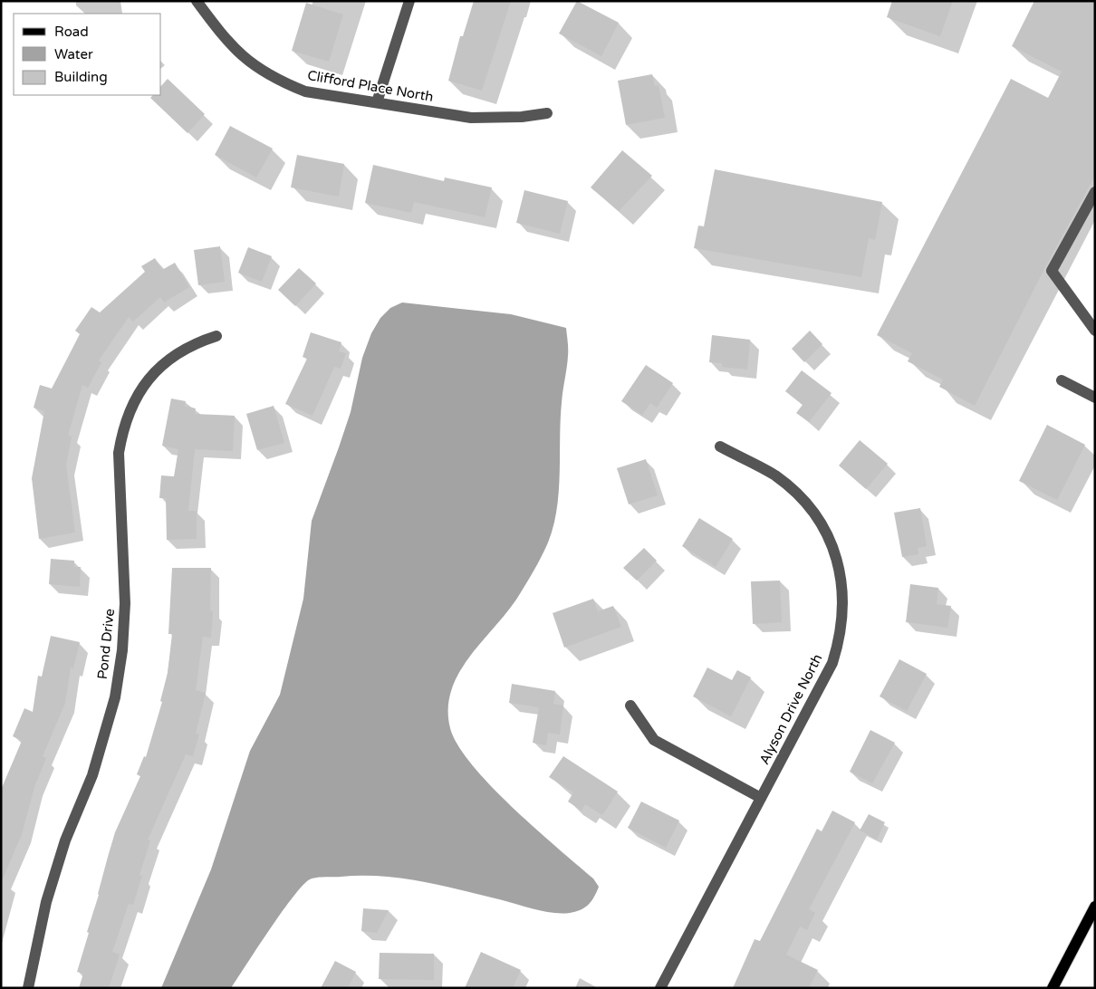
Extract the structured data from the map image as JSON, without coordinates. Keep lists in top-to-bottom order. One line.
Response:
{"streets":{"street":["Clifford Place North","Pond Drive","Alyson Drive North"]},"legend":["Road","Water","Building"]}
